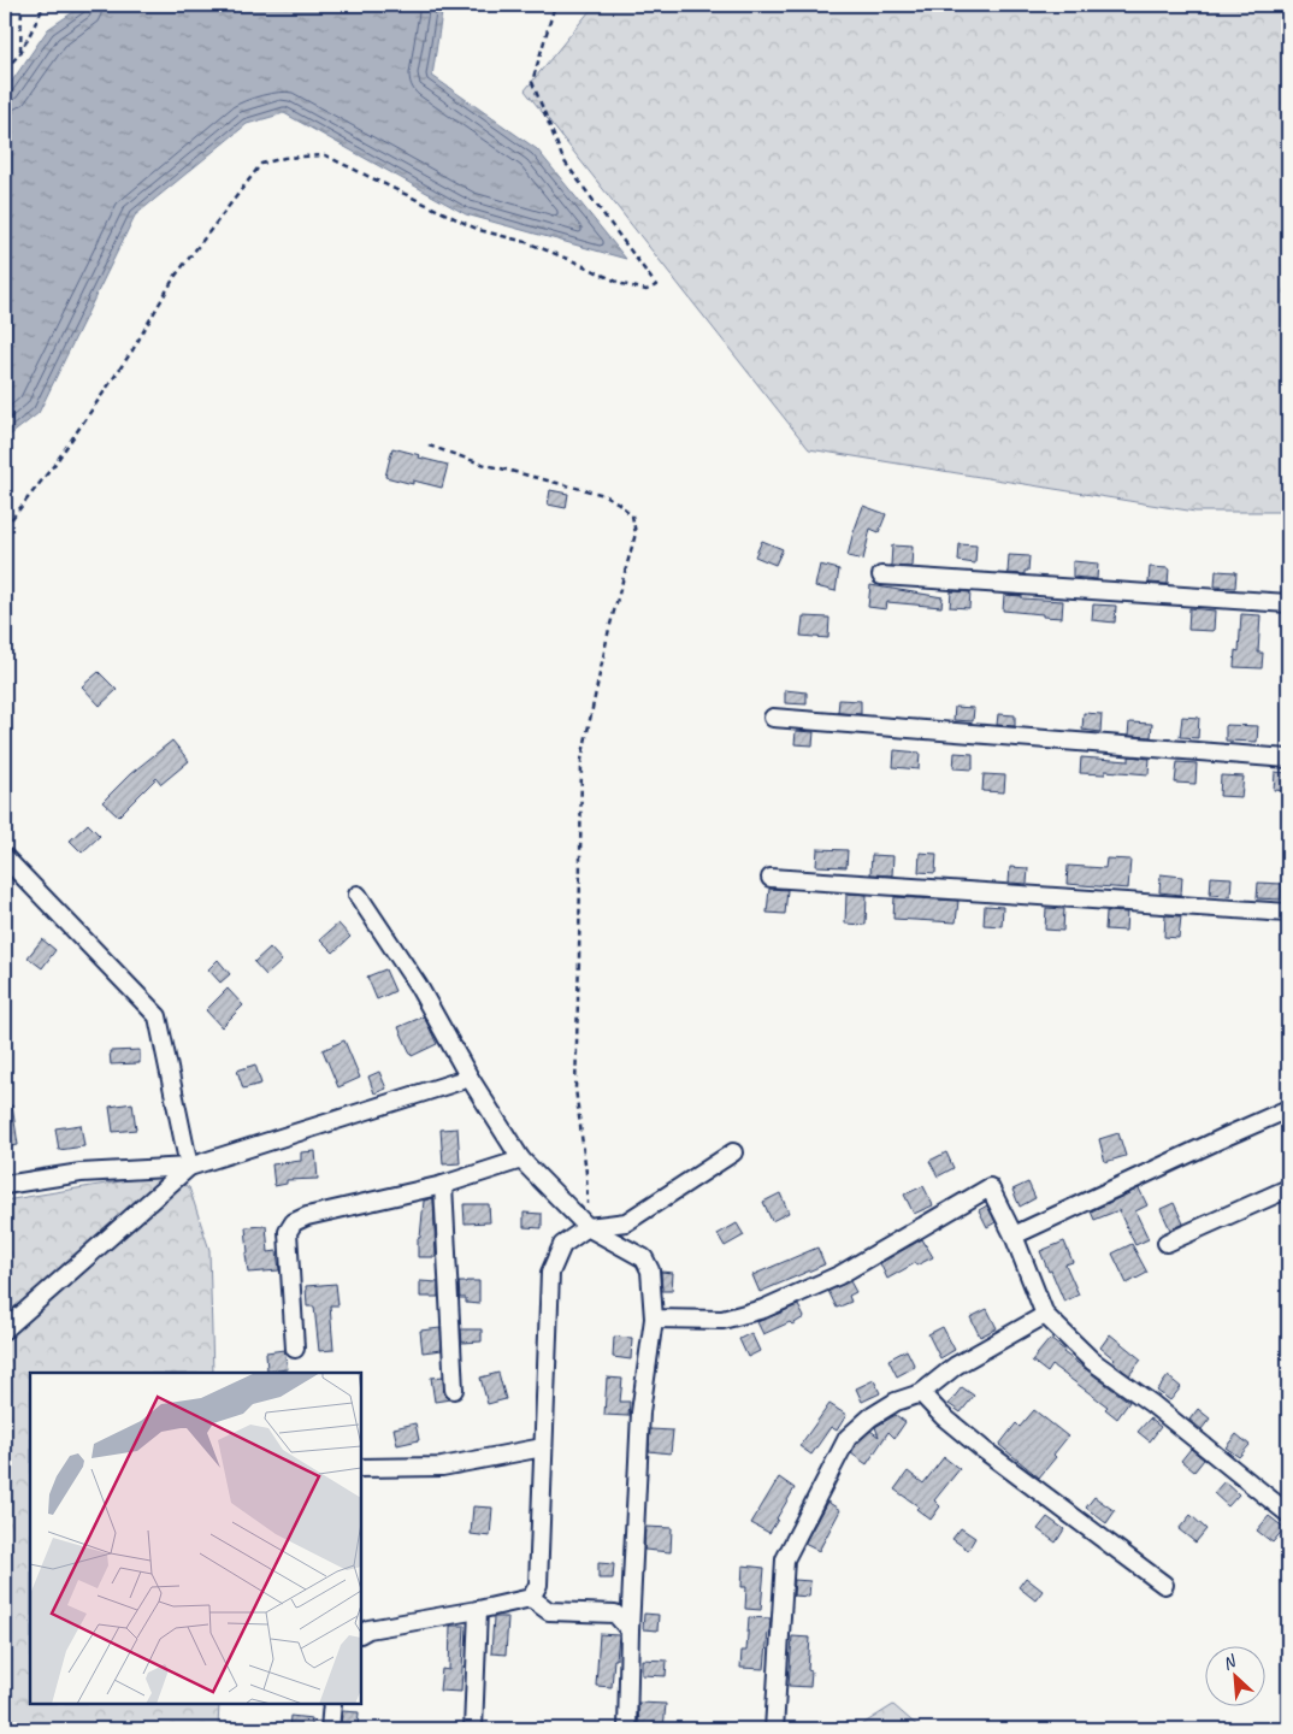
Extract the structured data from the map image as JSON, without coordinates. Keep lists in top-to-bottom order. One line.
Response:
{"north":"top left"}
